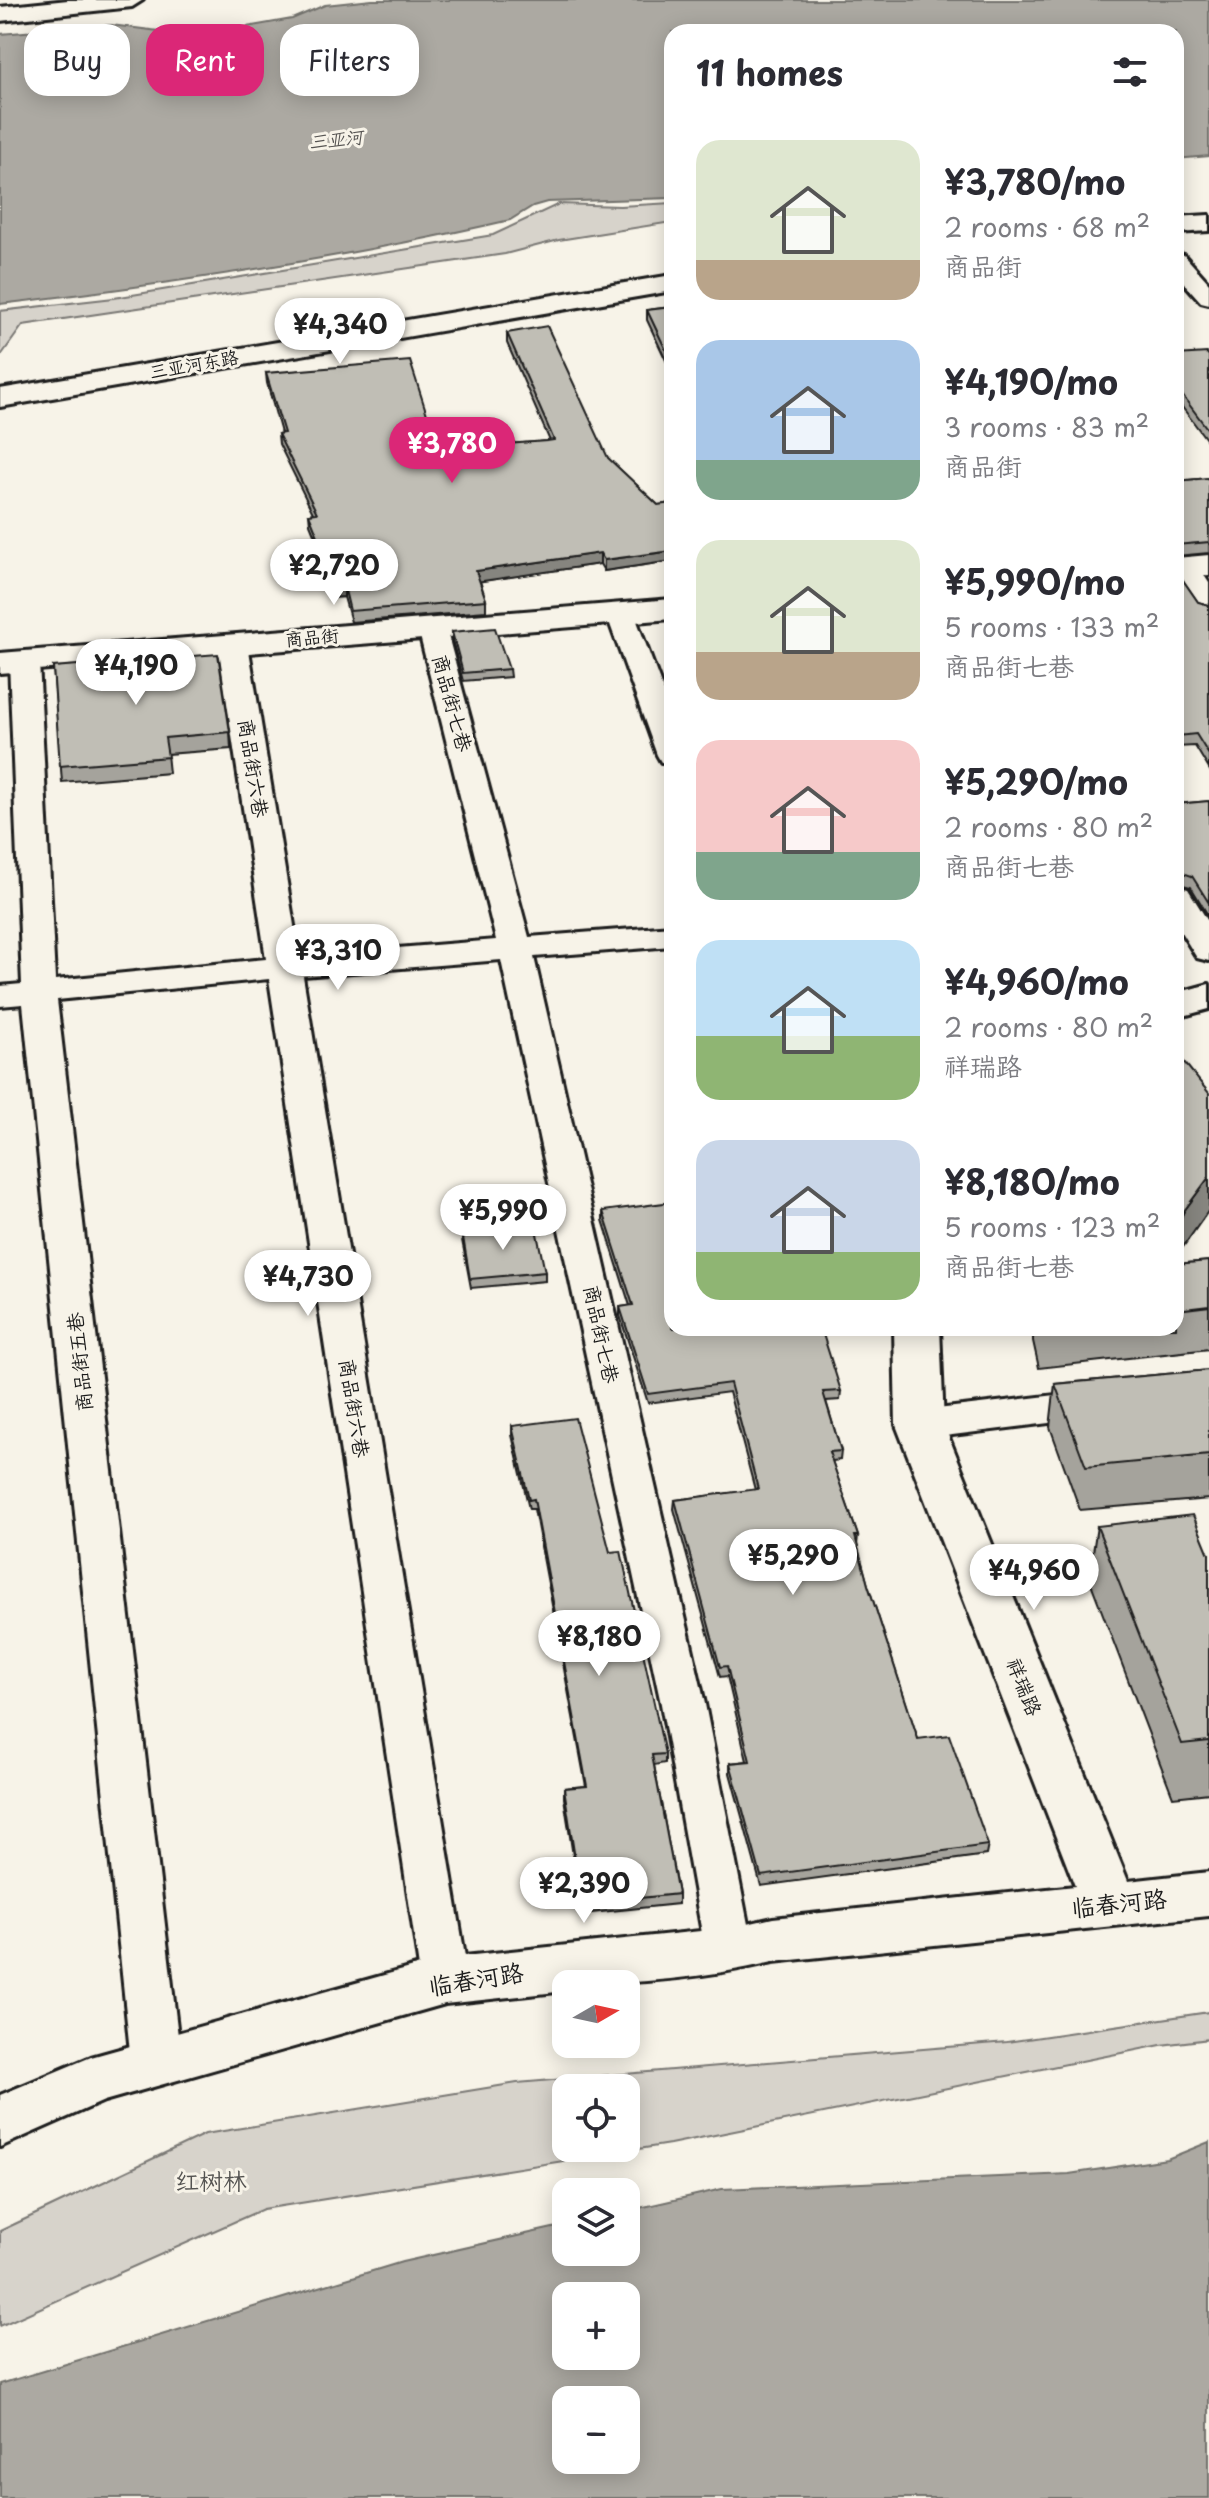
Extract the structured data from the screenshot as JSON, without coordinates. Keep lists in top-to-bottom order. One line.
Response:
{"streets":{"street":["三亚河东路","商品街","商品街七巷","商品街六巷","商品街五巷","祥瑞路","临春河路"]},"crossings":[["商品街","商品街七巷"],["商品街","商品街六巷"],["商品街","商品街五巷"],["商品街七巷","临春河路"],["商品街六巷","临春河路"],["商品街五巷","临春河路"],["祥瑞路","临春河路"]],"water":["三亚河"],"parks":["红树林"],"north":"right","page":{"chip":["Buy","Rent","Filters"],"heading":"11 homes","list":[{"name":"¥3,780/mo","note":"2 rooms · 68 m² · 商品街"},{"name":"¥4,190/mo","note":"3 rooms · 83 m² · 商品街"},{"name":"¥5,990/mo","note":"5 rooms · 133 m² · 商品街七巷"},{"name":"¥5,290/mo","note":"2 rooms · 80 m² · 商品街七巷"},{"name":"¥4,960/mo","note":"2 rooms · 80 m² · 祥瑞路"},{"name":"¥8,180/mo","note":"5 rooms · 123 m² · 商品街七巷"}],"price":["¥4,340","¥3,780","¥2,720","¥4,190","¥3,310","¥5,990","¥4,730","¥5,290","¥4,960","¥8,180","¥2,390"],"map_buttons":["+","−"]}}
